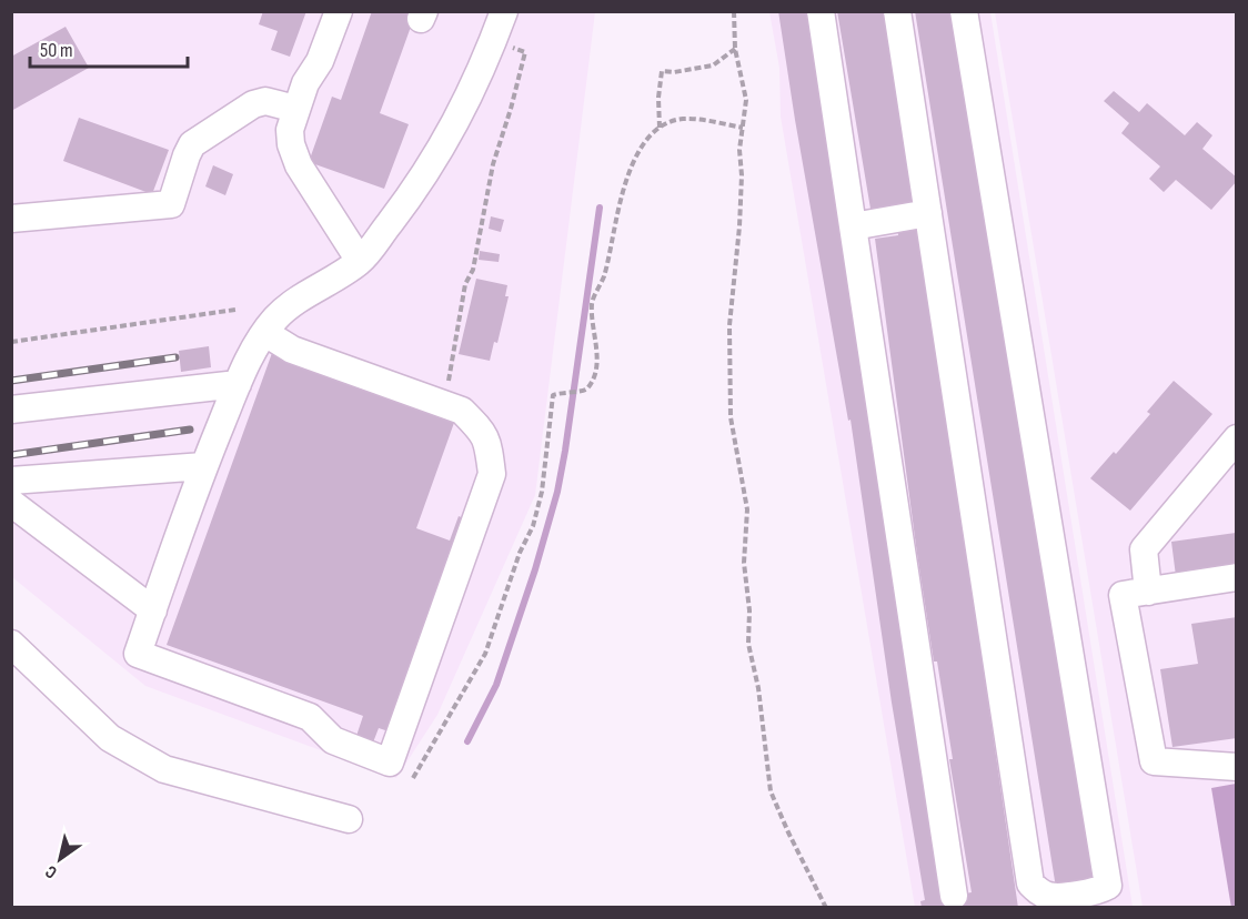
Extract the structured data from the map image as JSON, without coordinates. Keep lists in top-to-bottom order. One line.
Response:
{"scale_bar":"50 m","north":"bottom left"}
